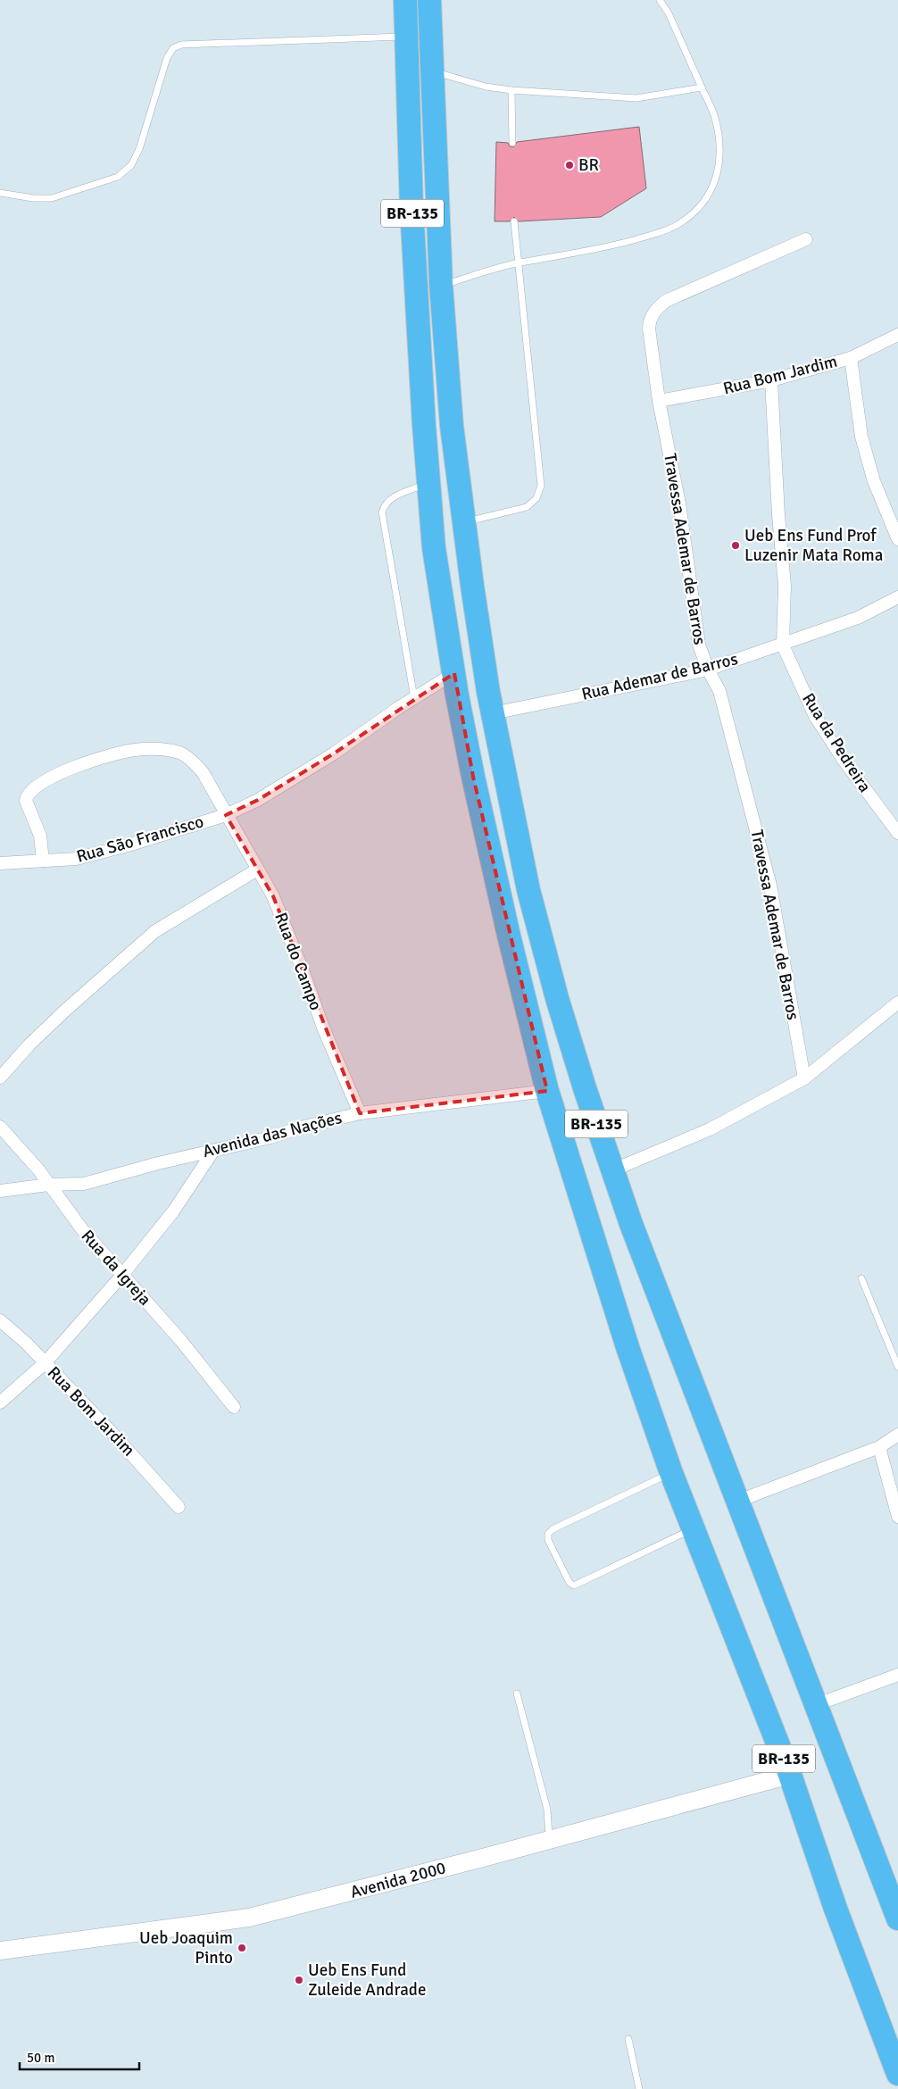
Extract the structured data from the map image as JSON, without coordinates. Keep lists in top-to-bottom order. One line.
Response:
{"streets":{"highway":["BR-135"],"street":["Rua Bom Jardim","Travessa Ademar de Barros","Rua Ademar de Barros","Rua da Pedreira","Rua São Francisco","Rua do Campo","Avenida das Nações","Rua da Igreja","Avenida 2000"]},"crossings":[["BR-135","Rua Ademar de Barros"],["BR-135","Avenida das Nações"],["BR-135","Avenida 2000"],["Rua Bom Jardim","Travessa Ademar de Barros"],["Rua Bom Jardim","Rua da Pedreira"],["Travessa Ademar de Barros","Rua Ademar de Barros"],["Rua Ademar de Barros","Rua da Pedreira"],["Rua São Francisco","Rua do Campo"],["Rua do Campo","Avenida das Nações"],["Avenida das Nações","Rua da Igreja"]],"places":["BR","Ueb Ens Fund Prof Luzenir Mata Roma","Ueb Joaquim Pinto","Ueb Ens Fund Zuleide Andrade"],"scale_bar":"50 m"}
